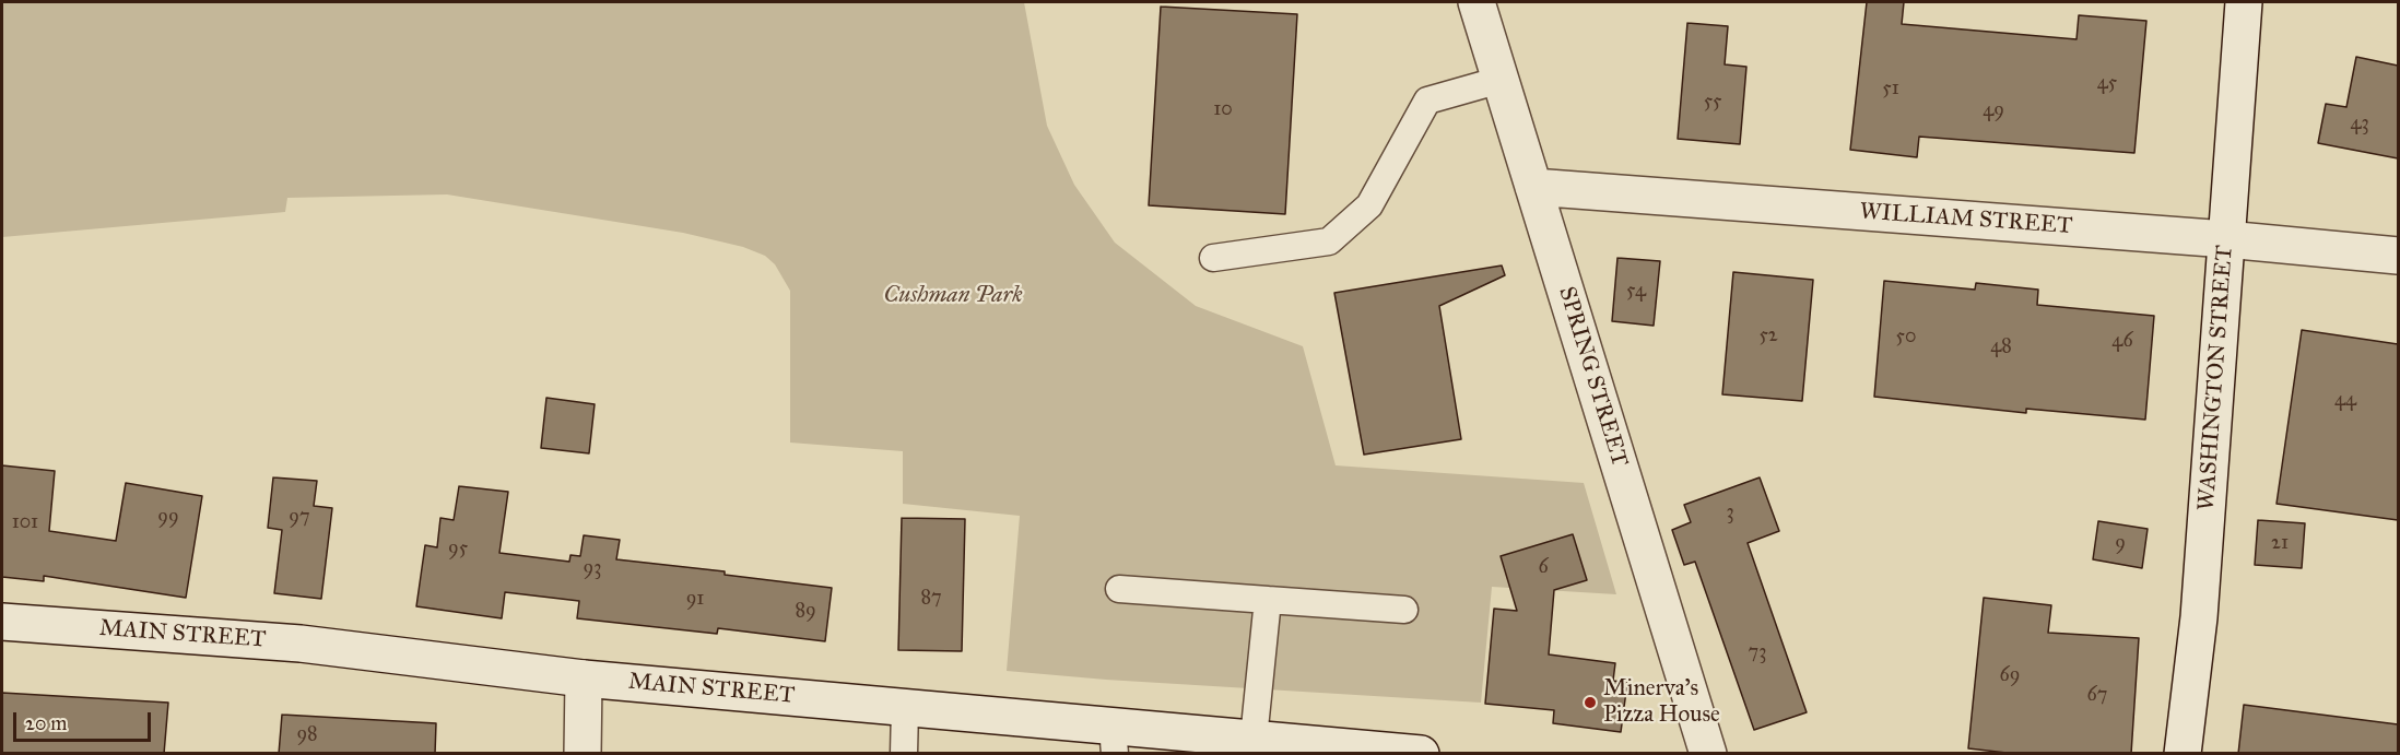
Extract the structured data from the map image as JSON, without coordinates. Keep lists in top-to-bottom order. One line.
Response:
{"streets":{"main road":["WILLIAM STREET","SPRING STREET","WASHINGTON STREET","MAIN STREET"]},"crossings":[["WILLIAM STREET","SPRING STREET"],["WILLIAM STREET","WASHINGTON STREET"]],"parks":["Cushman Park"],"places":["Minerva's Pizza House"],"house_numbers":["45","51","55","10","49","43","54","52","50","46","48","44","3","99","97","101","9","21","95","6","93","87","91","89","73","69","67","98"],"scale_bar":"20 m"}
